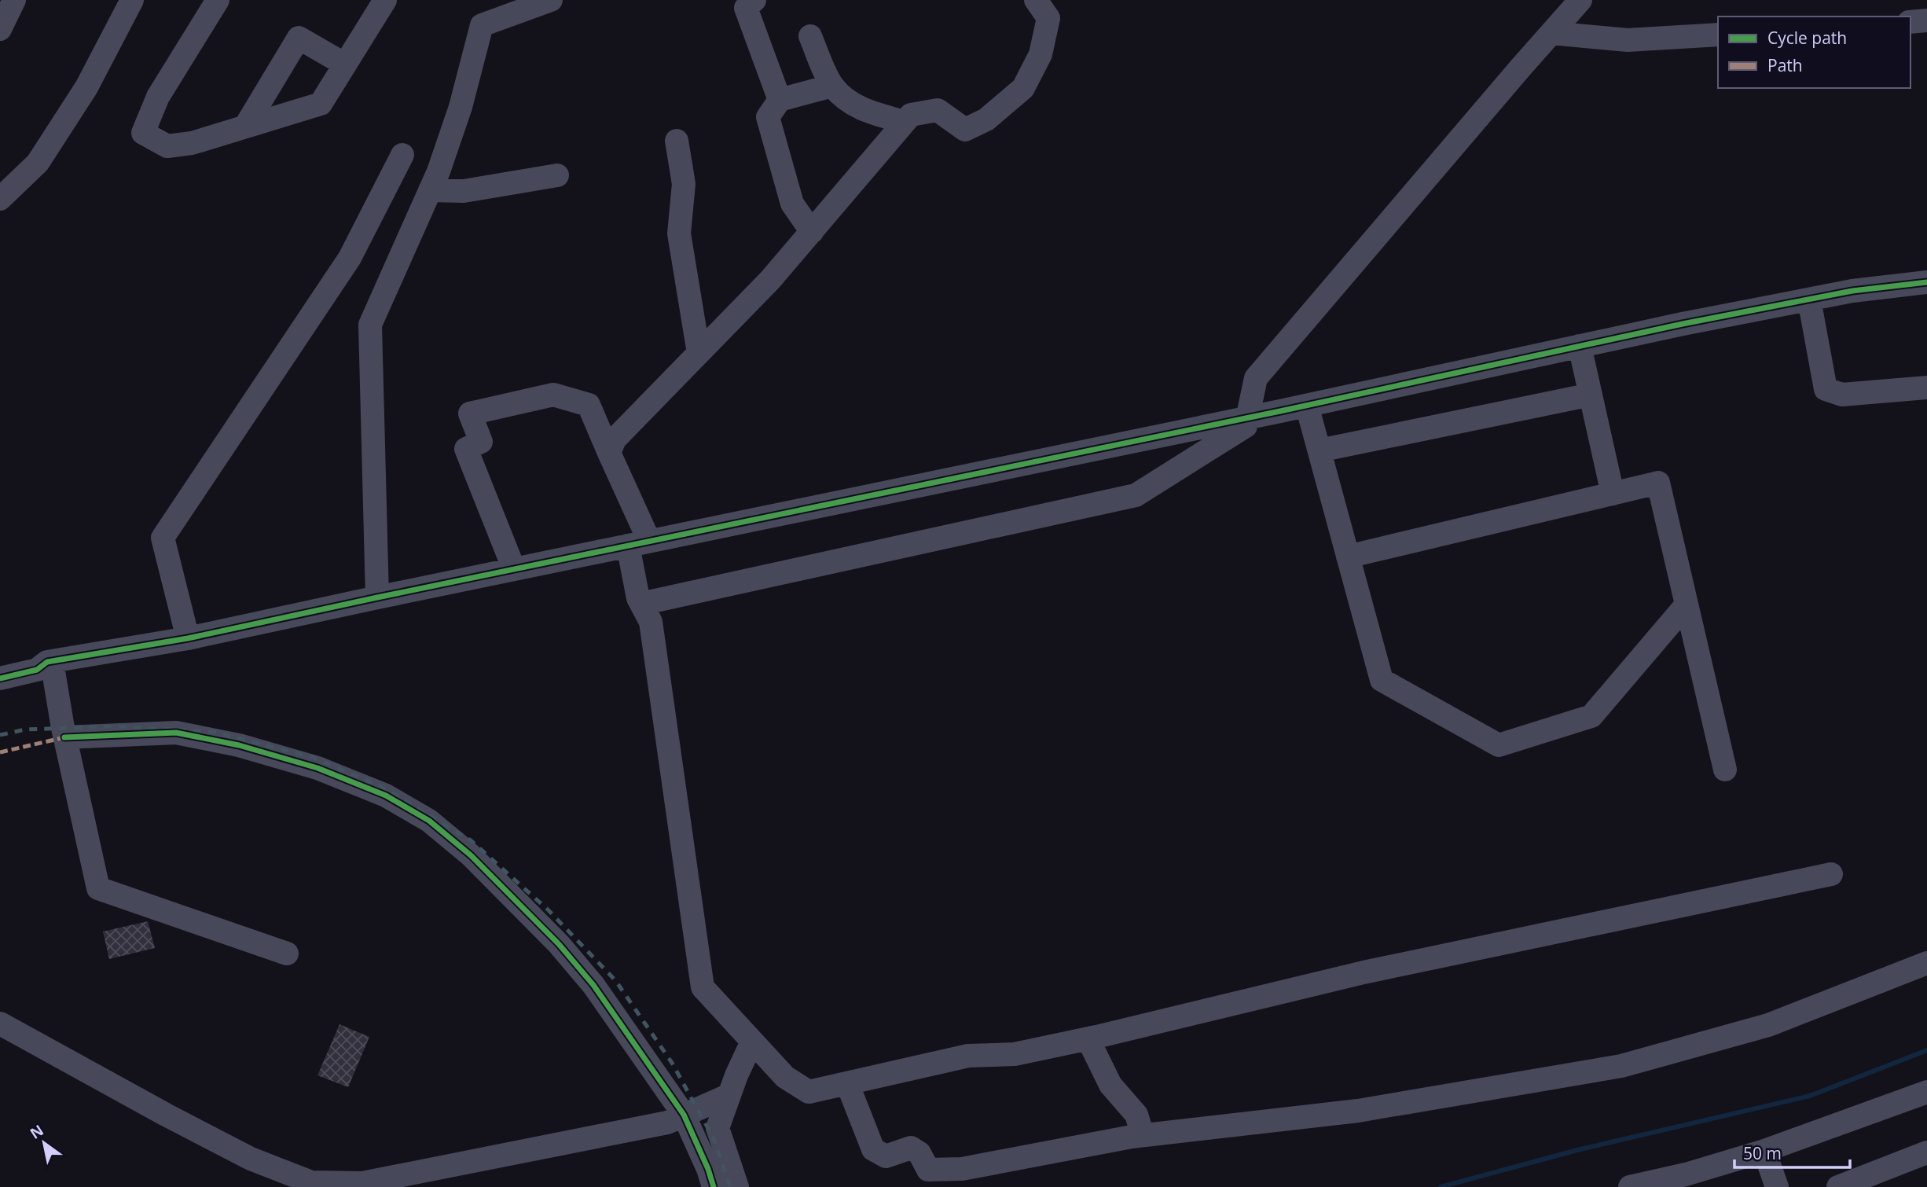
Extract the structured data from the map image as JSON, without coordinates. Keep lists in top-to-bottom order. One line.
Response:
{"legend":["Cycle path","Path"],"scale_bar":"50 m","north":"top left"}
